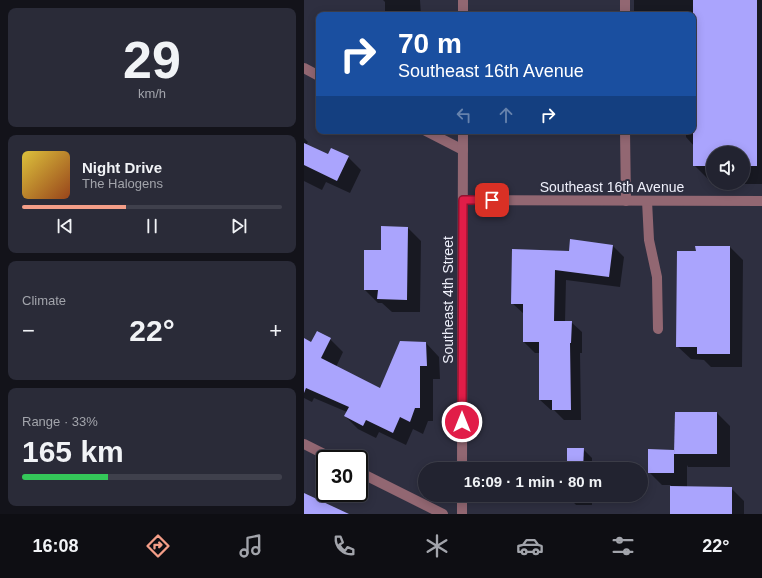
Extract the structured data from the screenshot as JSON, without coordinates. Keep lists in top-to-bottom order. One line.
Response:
{"streets":{"street":["Southeast 16th Avenue","Southeast 4th Street"]},"crossings":[["Southeast 16th Avenue","Southeast 4th Street"]],"page":{"tile":[["29","km/h"],"Climate",["Range · 33%","165 km"]],"turn":["70 m","Southeast 16th Avenue"],"song":["Night Drive","The Halogens"],"heat":["−","22°","+"],"limit":"30","trip":"16:09 · 1 min · 80 m","tabs":["16:08","22°"]}}
